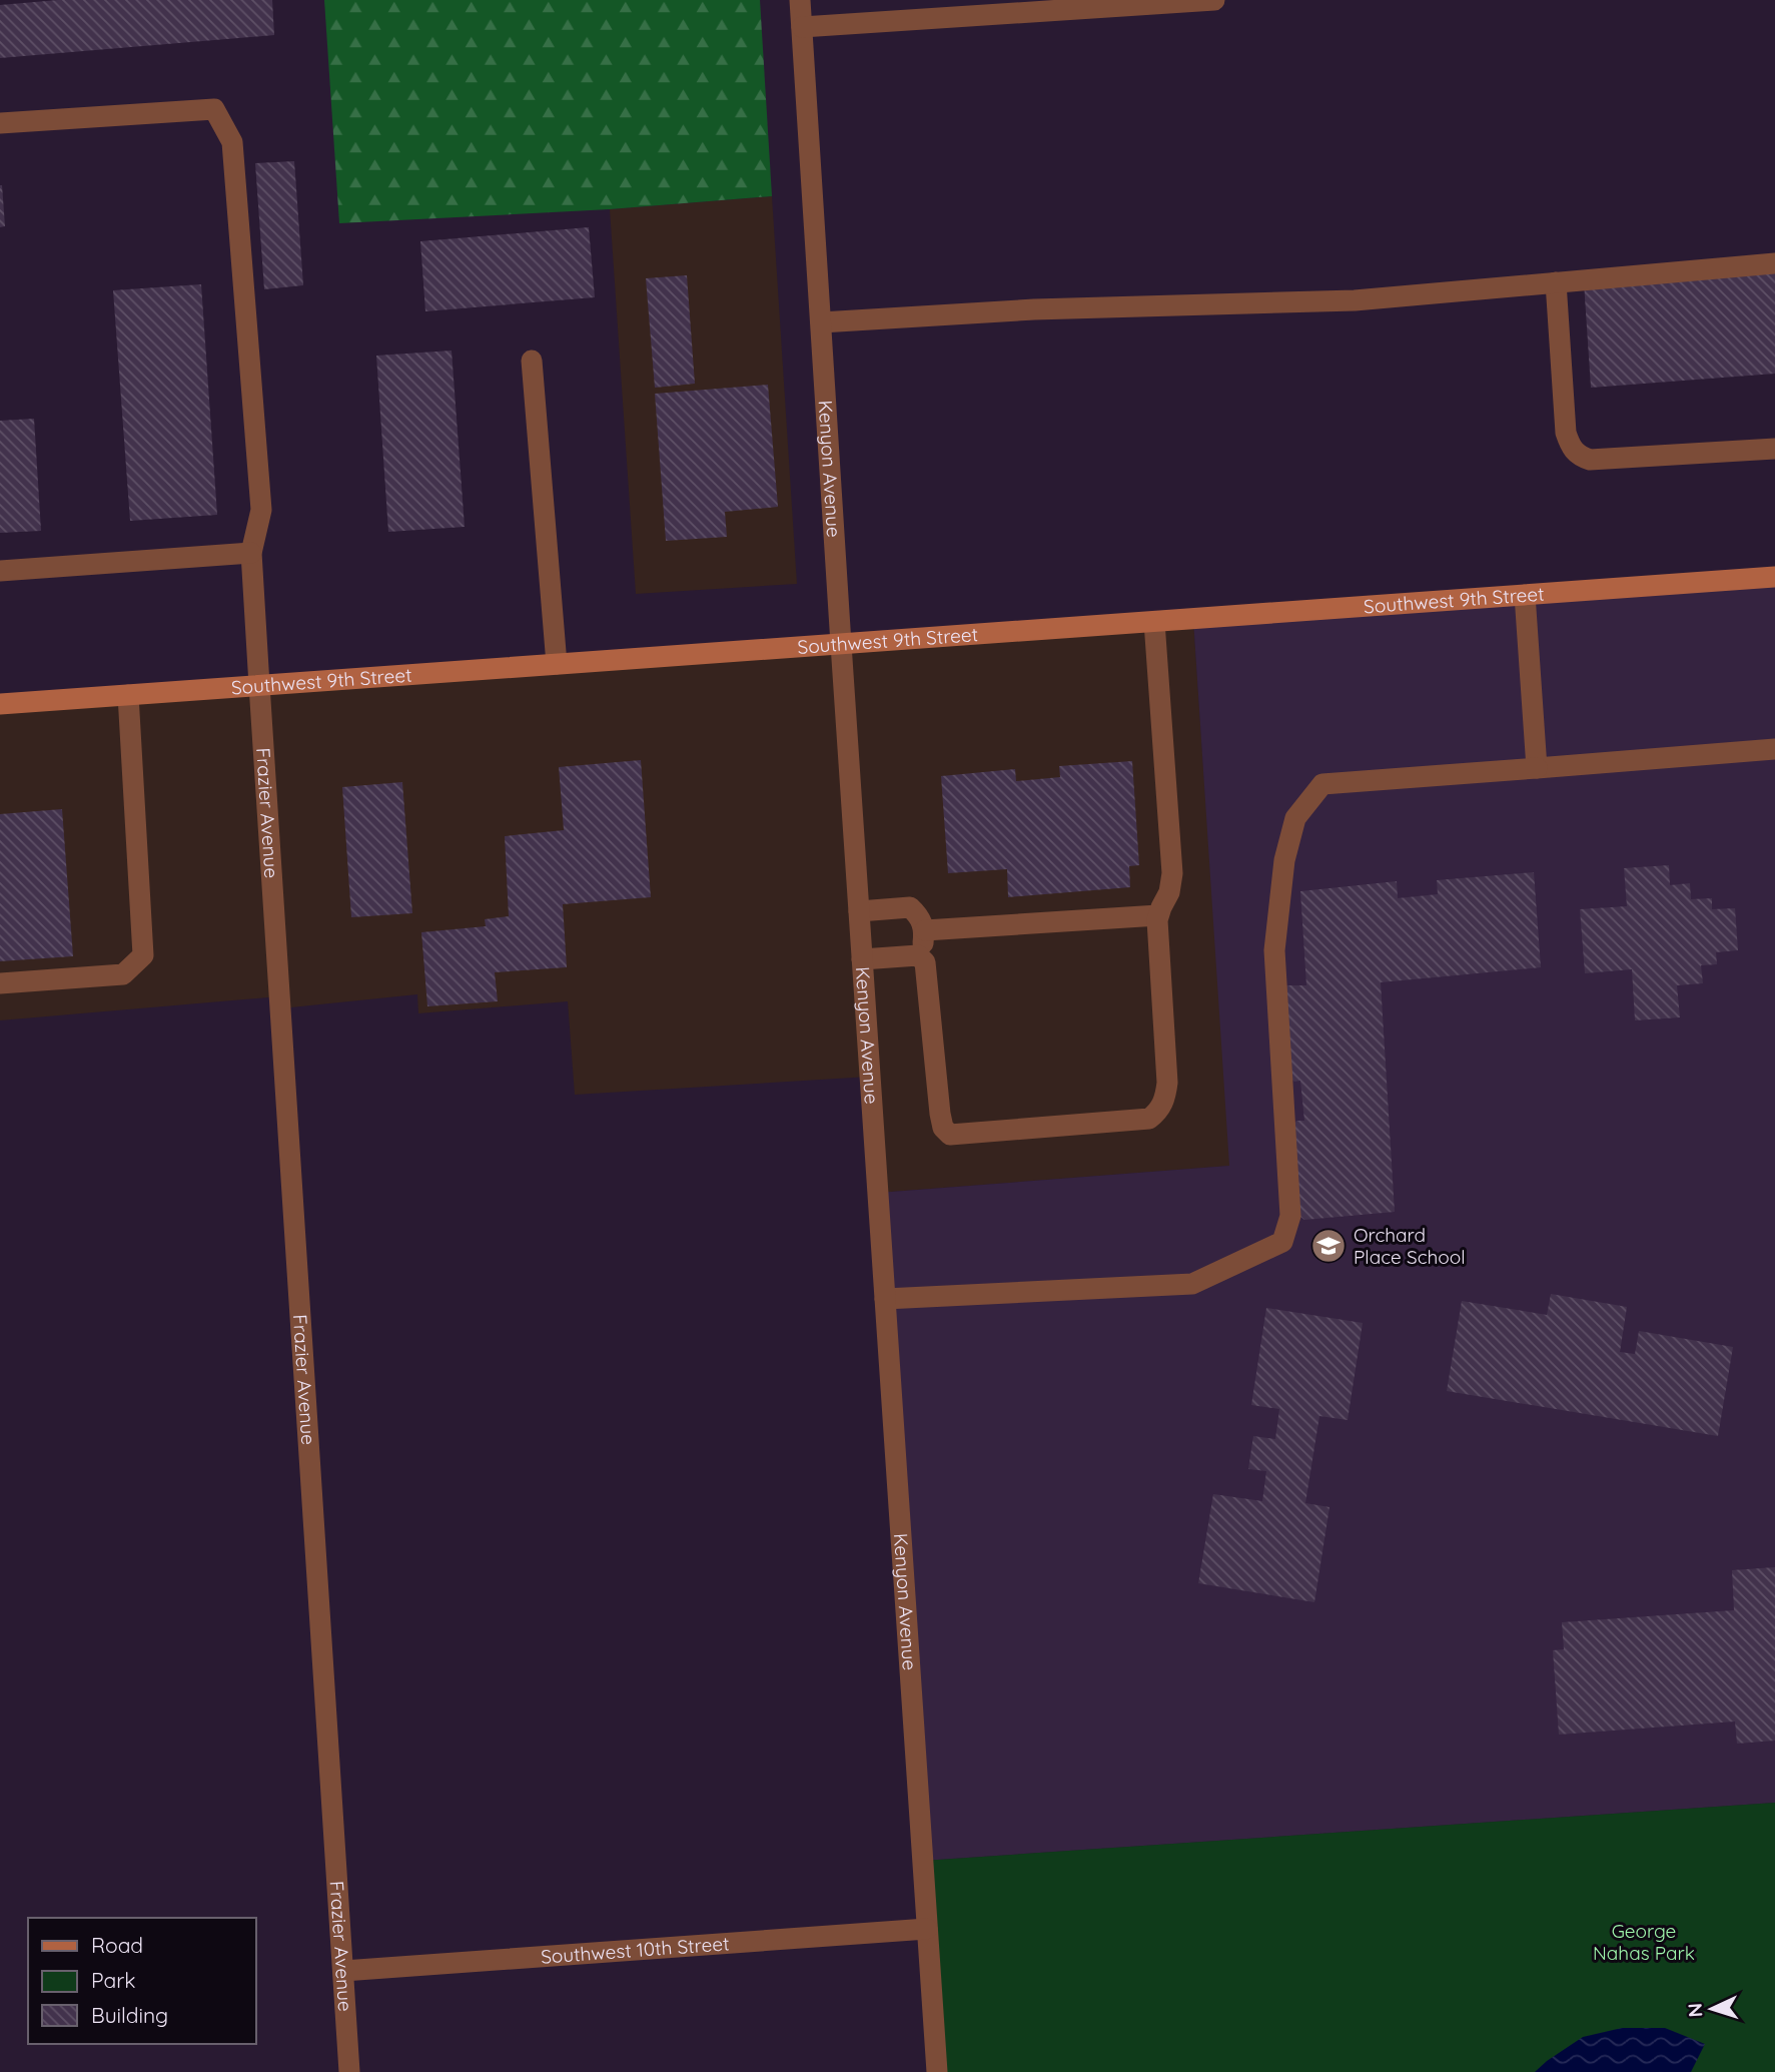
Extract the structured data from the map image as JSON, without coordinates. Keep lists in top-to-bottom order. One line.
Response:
{"streets":{"main road":["Southwest 9th Street"],"street":["Kenyon Avenue","Frazier Avenue","Southwest 10th Street"]},"crossings":[["Kenyon Avenue","Southwest 9th Street"],["Kenyon Avenue","Southwest 10th Street"],["Southwest 9th Street","Frazier Avenue"],["Frazier Avenue","Southwest 10th Street"]],"parks":["George Nahas Park"],"places":{"school or university":["Orchard Place School"]},"legend":["Road","Park","Building"],"north":"left"}
